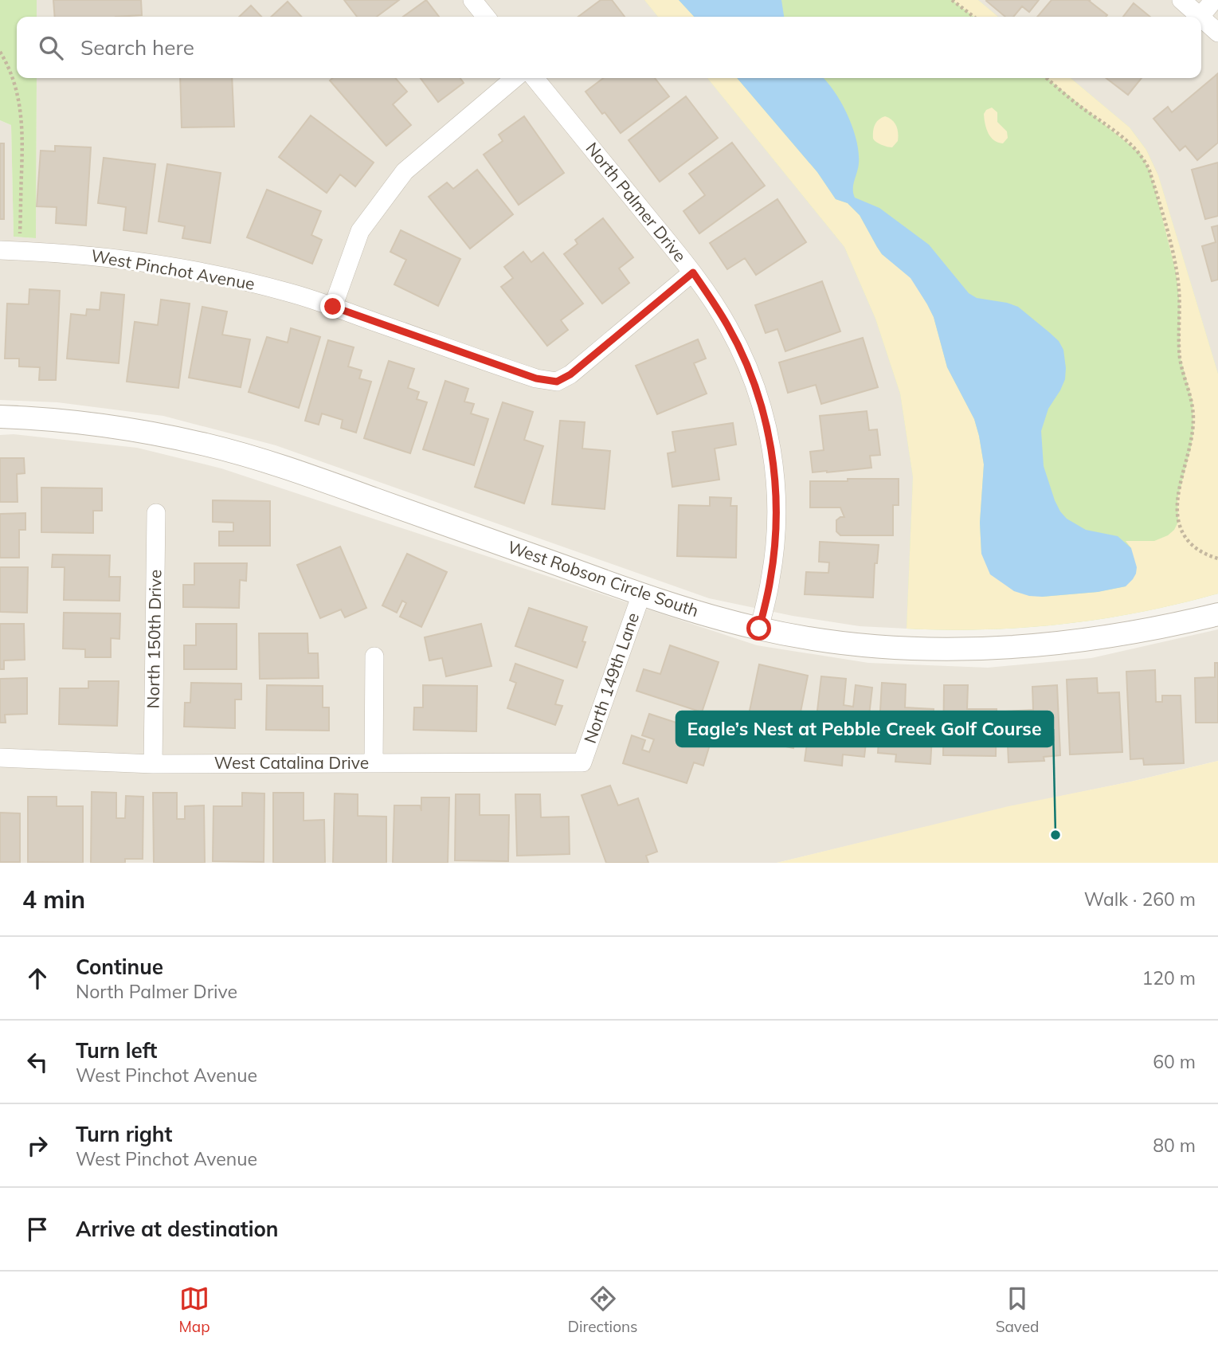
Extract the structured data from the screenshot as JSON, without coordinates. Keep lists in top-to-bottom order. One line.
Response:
{"streets":{"street":["North Palmer Drive","West Pinchot Avenue","West Robson Circle South","North 150th Drive","North 149th Lane","West Catalina Drive"]},"crossings":[["North Palmer Drive","West Pinchot Avenue"],["North Palmer Drive","West Robson Circle South"],["West Robson Circle South","North 149th Lane"],["North 150th Drive","West Catalina Drive"],["North 149th Lane","West Catalina Drive"]],"places":["Eagle’s Nest at Pebble Creek Golf Course"],"page":{"search":"Search here","heading":["4 min","Walk · 260 m"],"list":[["Continue","North Palmer Drive","120 m"],["Turn left","West Pinchot Avenue","60 m"],["Turn right","West Pinchot Avenue","80 m"],"Arrive at destination"],"nav":["Map","Directions","Saved"]}}
